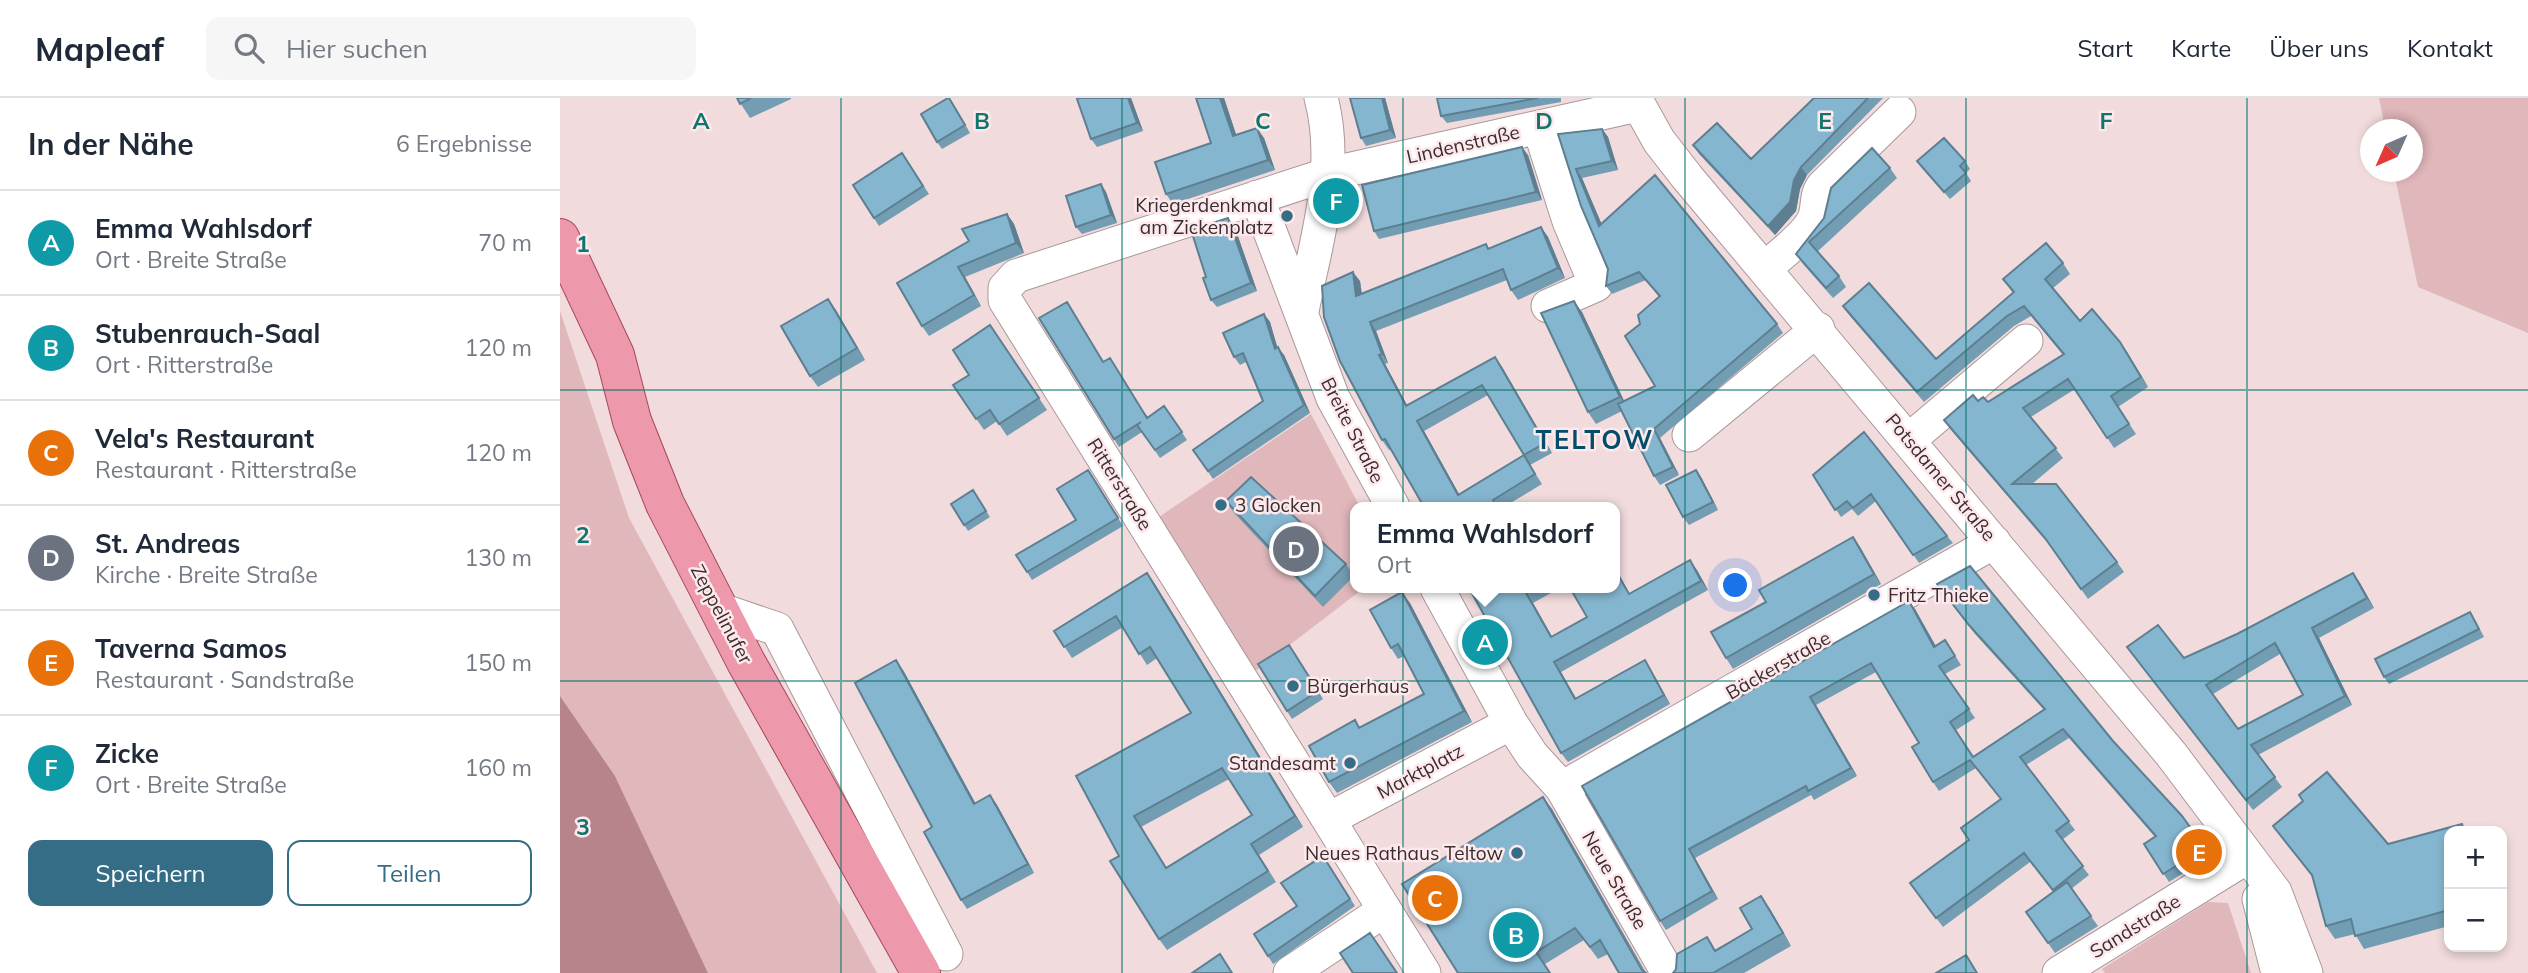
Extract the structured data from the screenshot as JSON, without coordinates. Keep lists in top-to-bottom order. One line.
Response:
{"streets":{"main road":["Zeppelinufer"],"street":["Lindenstraße","Breite Straße","Potsdamer Straße","Ritterstraße","Bäckerstraße","Marktplatz","Neue Straße","Sandstraße"]},"crossings":[["Lindenstraße","Potsdamer Straße"],["Lindenstraße","Ritterstraße"],["Breite Straße","Ritterstraße"],["Potsdamer Straße","Bäckerstraße"],["Potsdamer Straße","Sandstraße"],["Ritterstraße","Marktplatz"],["Bäckerstraße","Neue Straße"]],"districts":["TELTOW"],"places":["Kriegerdenkmal am Zickenplatz","3 Glocken","Fritz Thieke","Bürgerhaus","Standesamt","Neues Rathaus Teltow"],"north":"bottom left","page":{"header":"Mapleaf","search":"Hier suchen","nav":["Start","Karte","Über uns","Kontakt"],"heading":["In der Nähe","6 Ergebnisse"],"pins":["F","D","A","E","C","B"],"list":[{"mark":"A","name":"Emma Wahlsdorf","note":"Ort · Breite Straße","value":"70 m"},{"mark":"B","name":"Stubenrauch-Saal","note":"Ort · Ritterstraße","value":"120 m"},{"mark":"C","name":"Vela's Restaurant","note":"Restaurant · Ritterstraße","value":"120 m"},{"mark":"D","name":"St. Andreas","note":"Kirche · Breite Straße","value":"130 m"},{"mark":"E","name":"Taverna Samos","note":"Restaurant · Sandstraße","value":"150 m"},{"mark":"F","name":"Zicke","note":"Ort · Breite Straße","value":"160 m"}],"popup":["Emma Wahlsdorf","Ort"],"buttons":["Speichern","Teilen"],"map_buttons":["+","−"]},"grid":{"columns":["A","B","C","D","E","F"],"rows":["1","2","3"]}}
